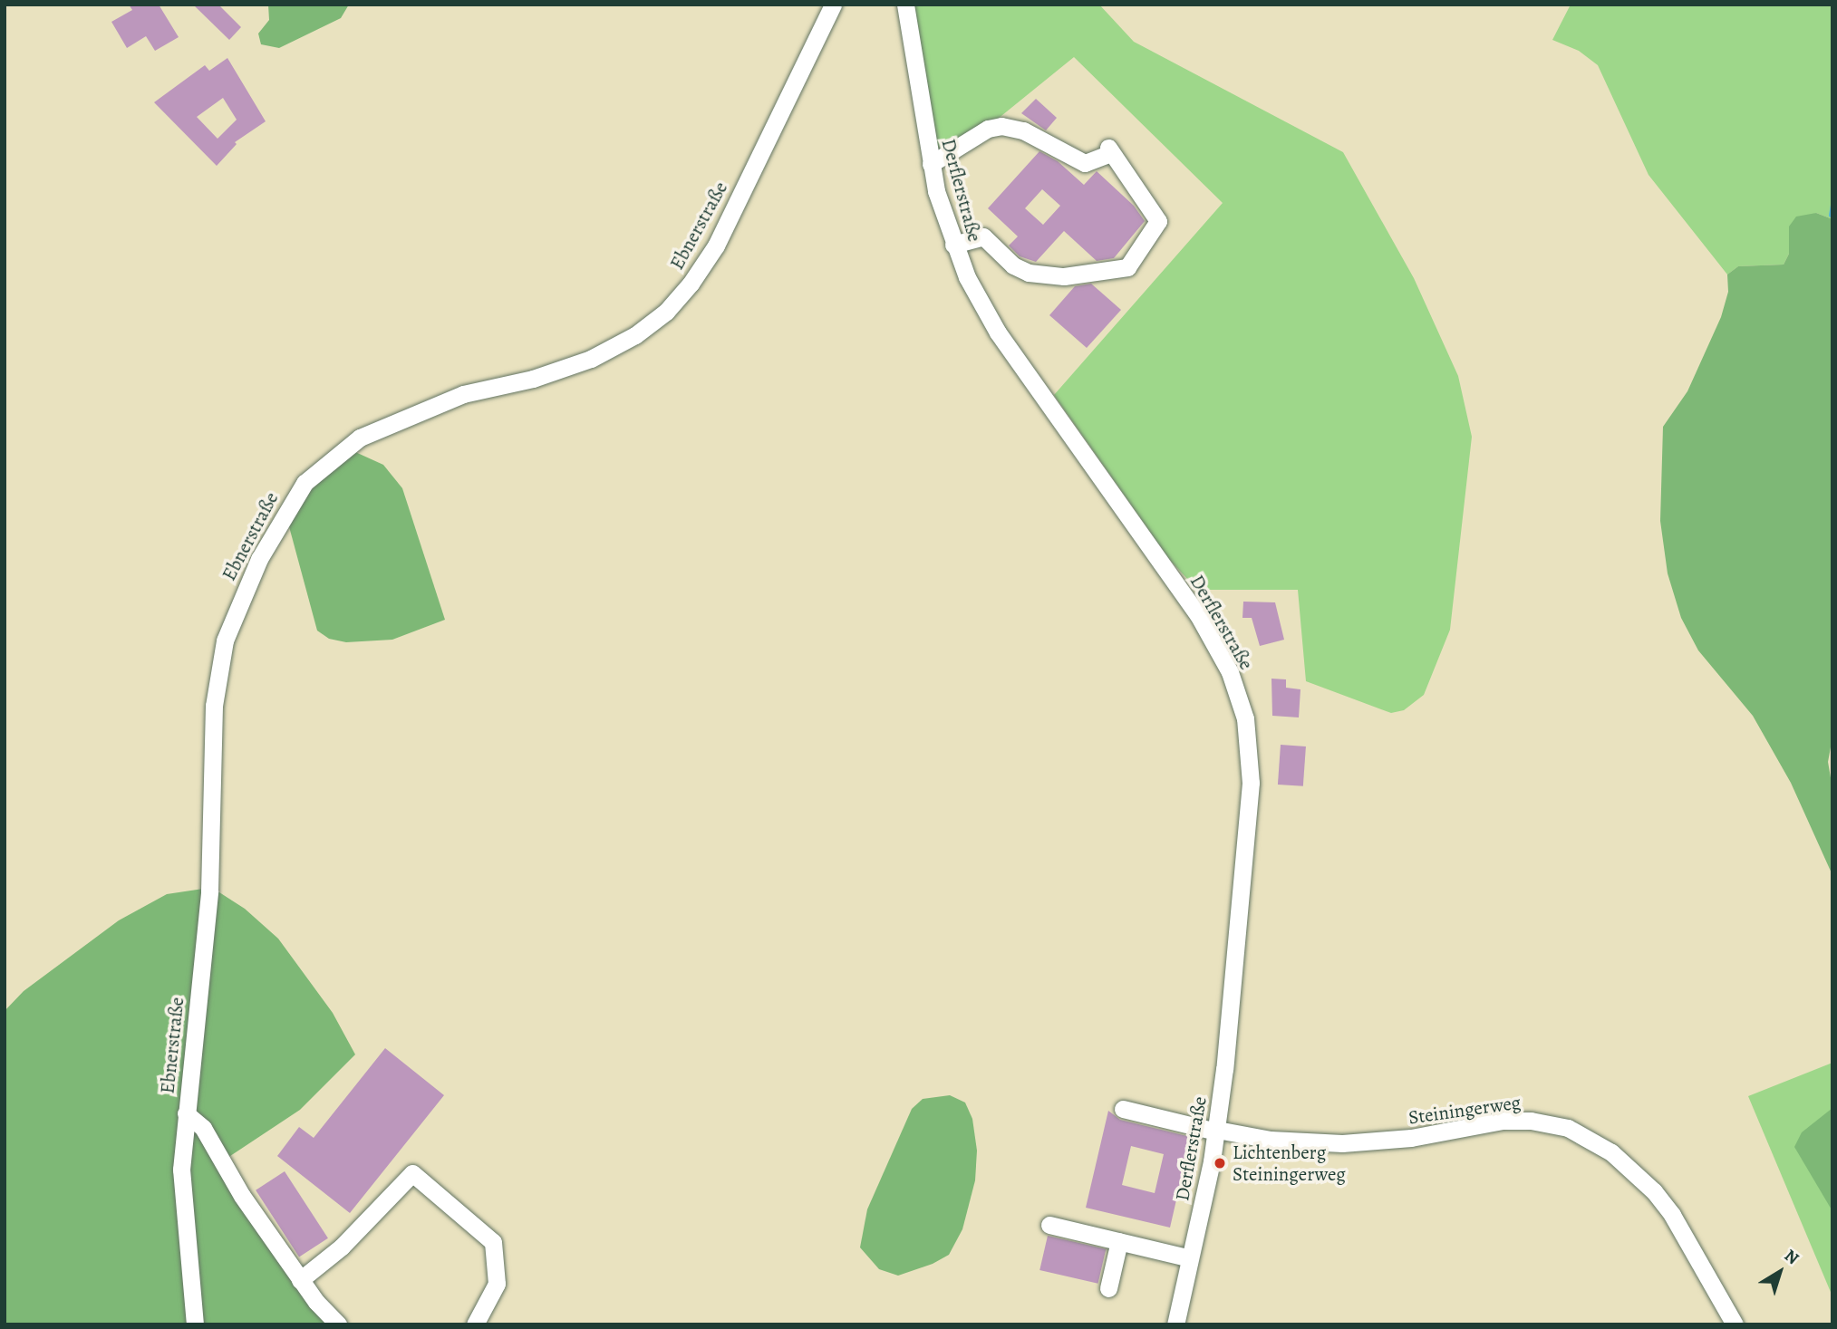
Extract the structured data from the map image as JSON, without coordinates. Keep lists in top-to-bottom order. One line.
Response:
{"streets":{"street":["Derflerstraße","Ebnerstraße","Steiningerweg"]},"crossings":[["Derflerstraße","Steiningerweg"]],"places":["Lichtenberg Steiningerweg"],"north":"top right"}
